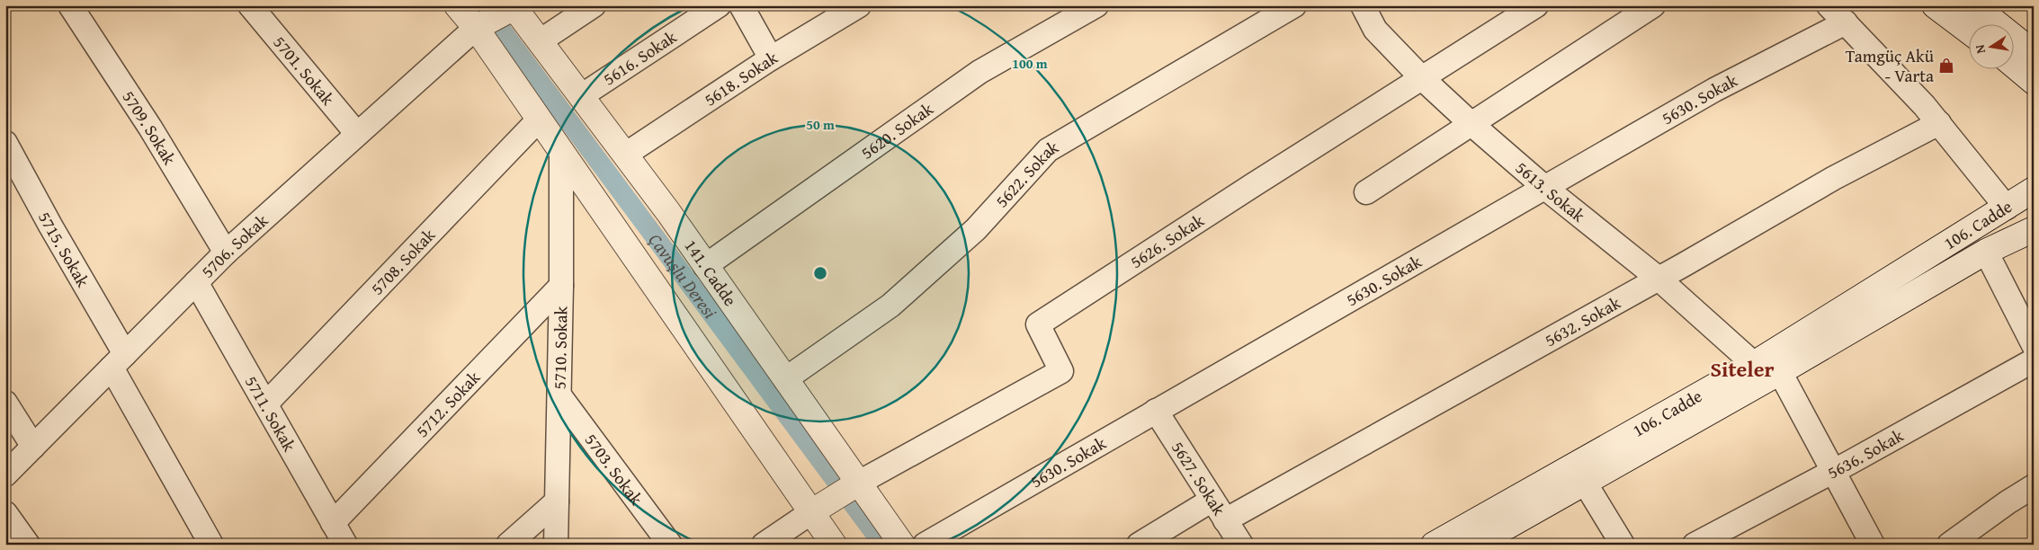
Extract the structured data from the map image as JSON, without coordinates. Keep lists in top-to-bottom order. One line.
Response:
{"streets":{"main road":["106. Cadde","141. Cadde"],"street":["5616. Sokak","5701. Sokak","5618. Sokak","5630. Sokak","5709. Sokak","5620. Sokak","5622. Sokak","5613. Sokak","5626. Sokak","5706. Sokak","5715. Sokak","5708. Sokak","5632. Sokak","5710. Sokak","5712. Sokak","5711. Sokak","5636. Sokak","5703. Sokak","5627. Sokak"]},"crossings":[["5616. Sokak","141. Cadde"],["5701. Sokak","5706. Sokak"],["5618. Sokak","141. Cadde"],["5630. Sokak","5613. Sokak"],["5630. Sokak","5627. Sokak"],["5709. Sokak","5706. Sokak"],["5620. Sokak","141. Cadde"],["5622. Sokak","141. Cadde"],["5613. Sokak","106. Cadde"],["5613. Sokak","5626. Sokak"],["5613. Sokak","5632. Sokak"],["5626. Sokak","141. Cadde"],["5706. Sokak","5715. Sokak"],["5706. Sokak","5711. Sokak"],["5708. Sokak","5711. Sokak"],["5632. Sokak","5627. Sokak"],["5710. Sokak","5712. Sokak"],["5710. Sokak","5703. Sokak"],["5712. Sokak","5711. Sokak"]],"districts":["Siteler"],"water":["Çavuşlu Deresi"],"places":{"shop":["Tamgüç Akü - Varta"]},"north":"left","rings":["100 m","50 m"]}
